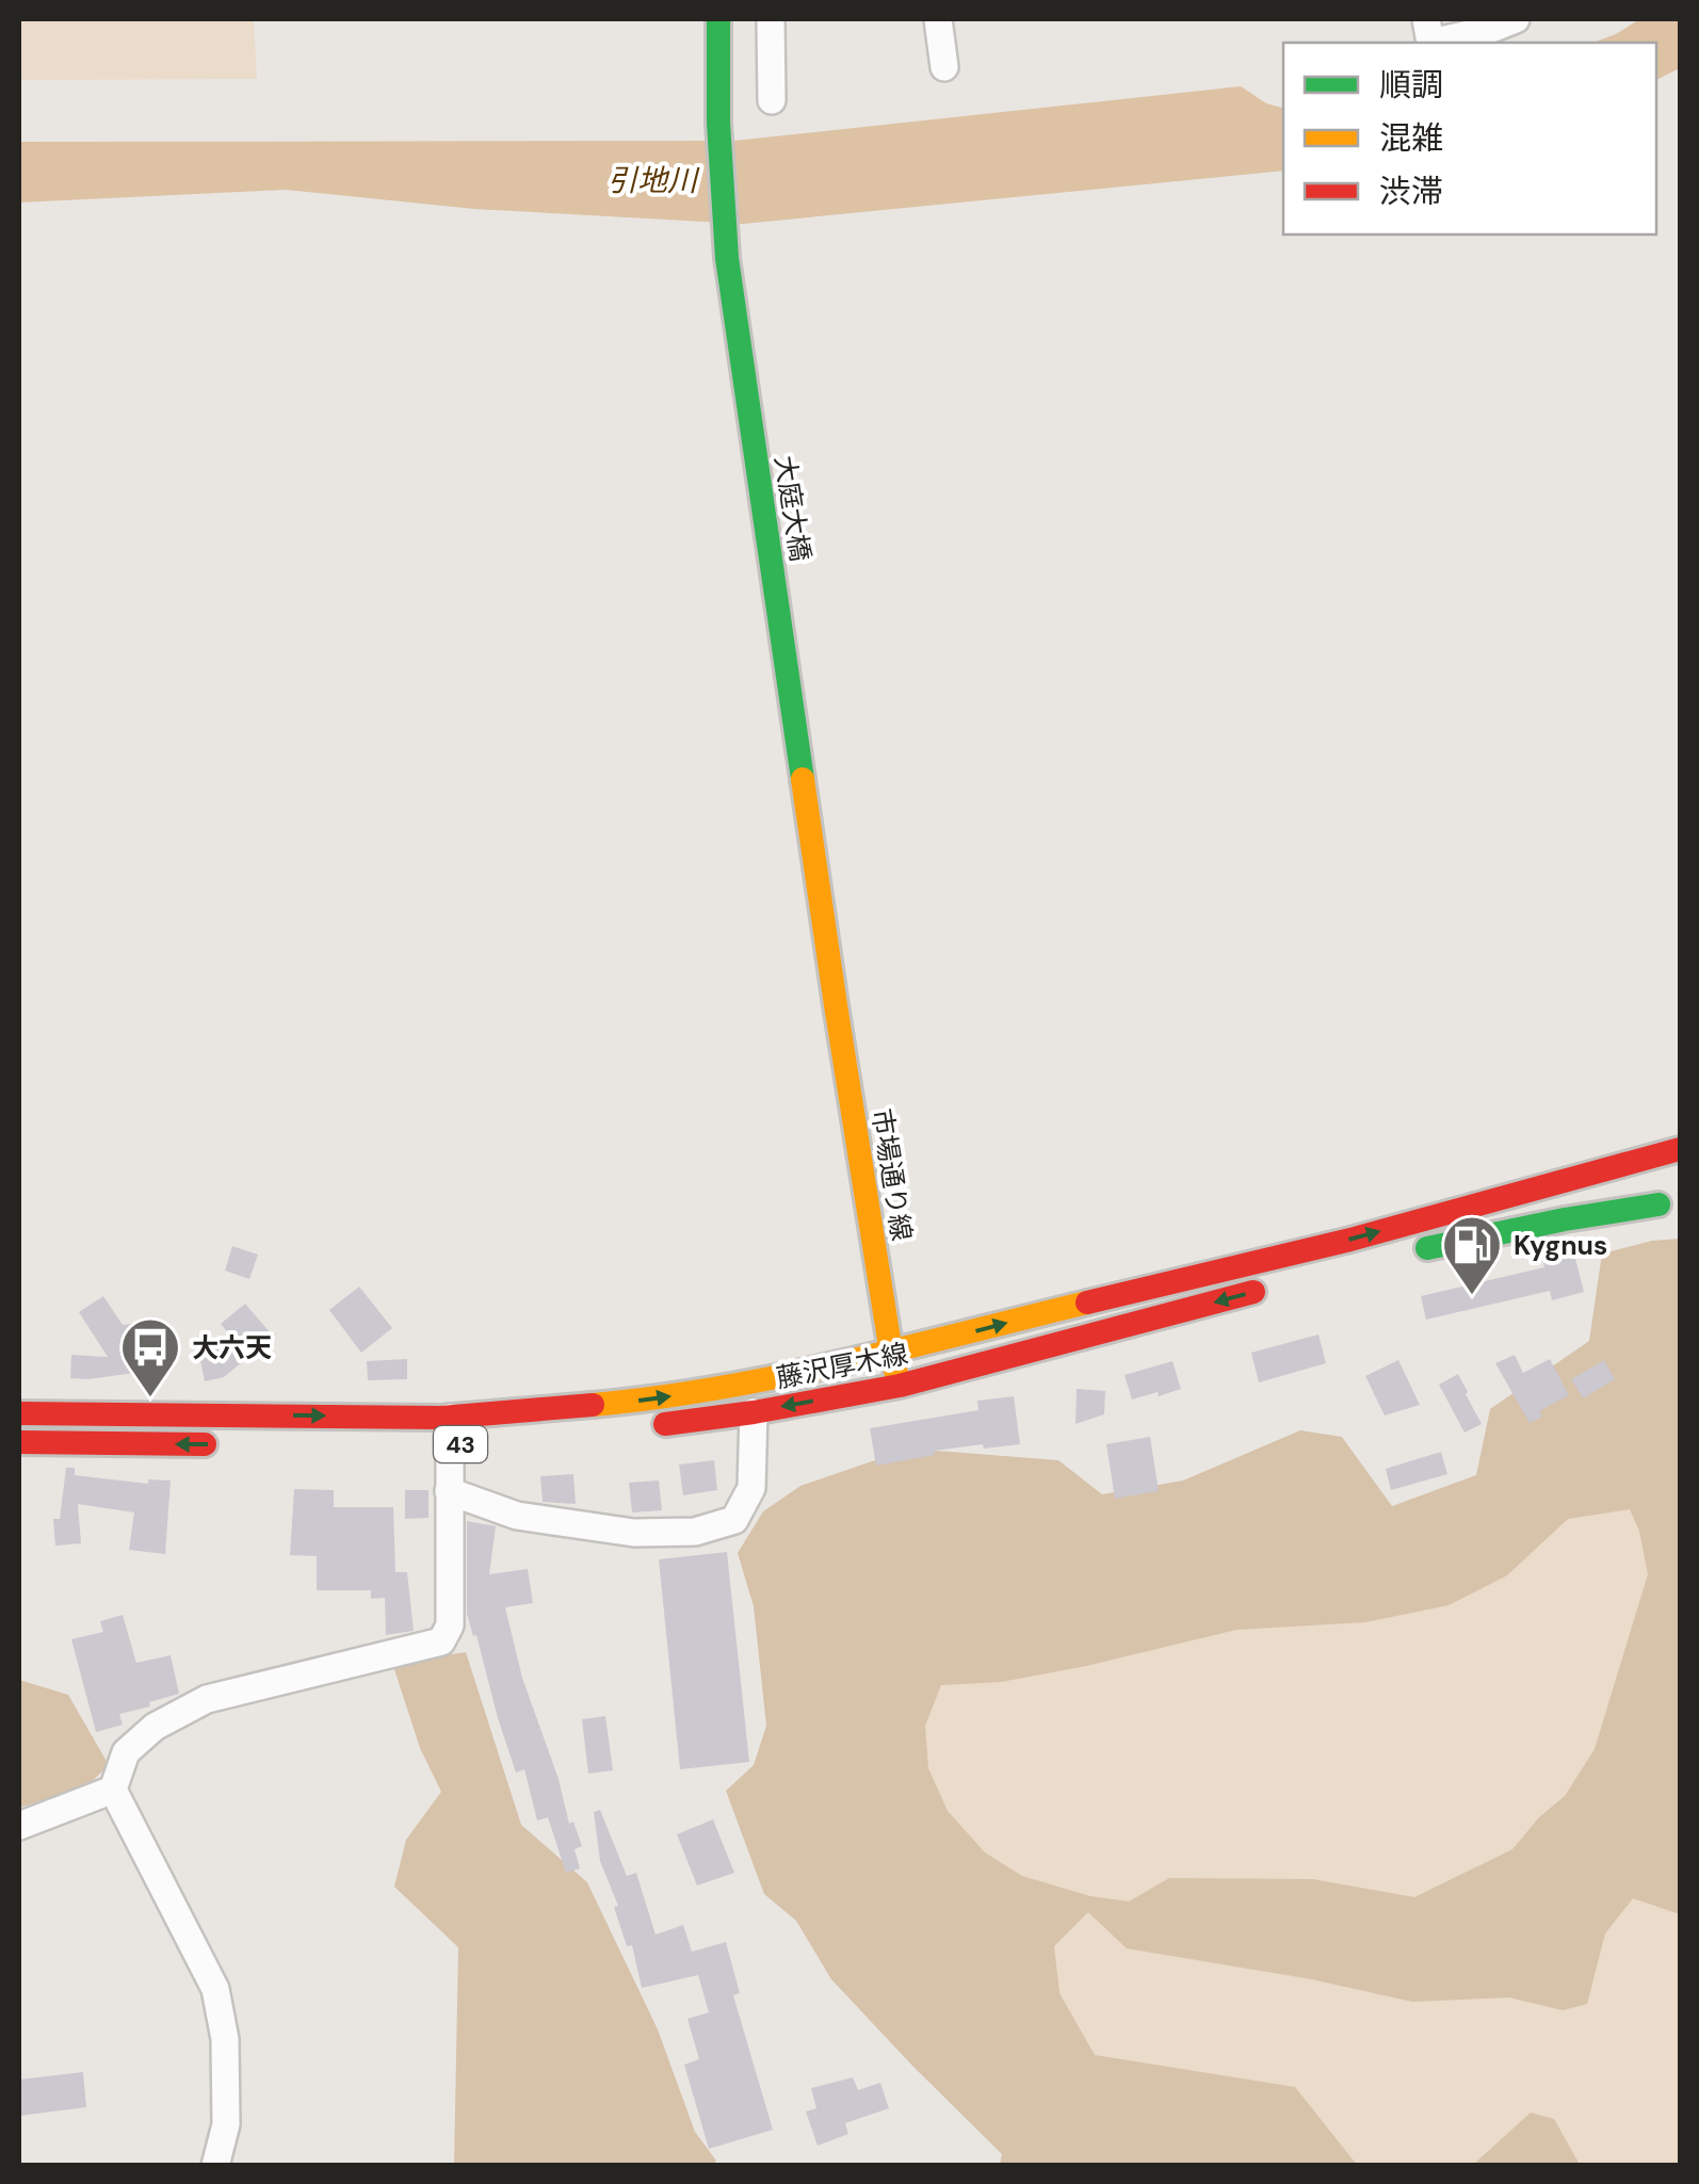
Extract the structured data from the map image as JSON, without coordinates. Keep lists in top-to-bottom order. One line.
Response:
{"streets":{"main road":["大庭大橋","市場通り線","藤沢厚木線","43"]},"crossings":[["大庭大橋","市場通り線"],["市場通り線","藤沢厚木線"]],"water":["引地川"],"places":{"fuel station":["Kygnus"],"bus stop":["大六天"]},"legend":["順調","混雑","渋滞"]}
